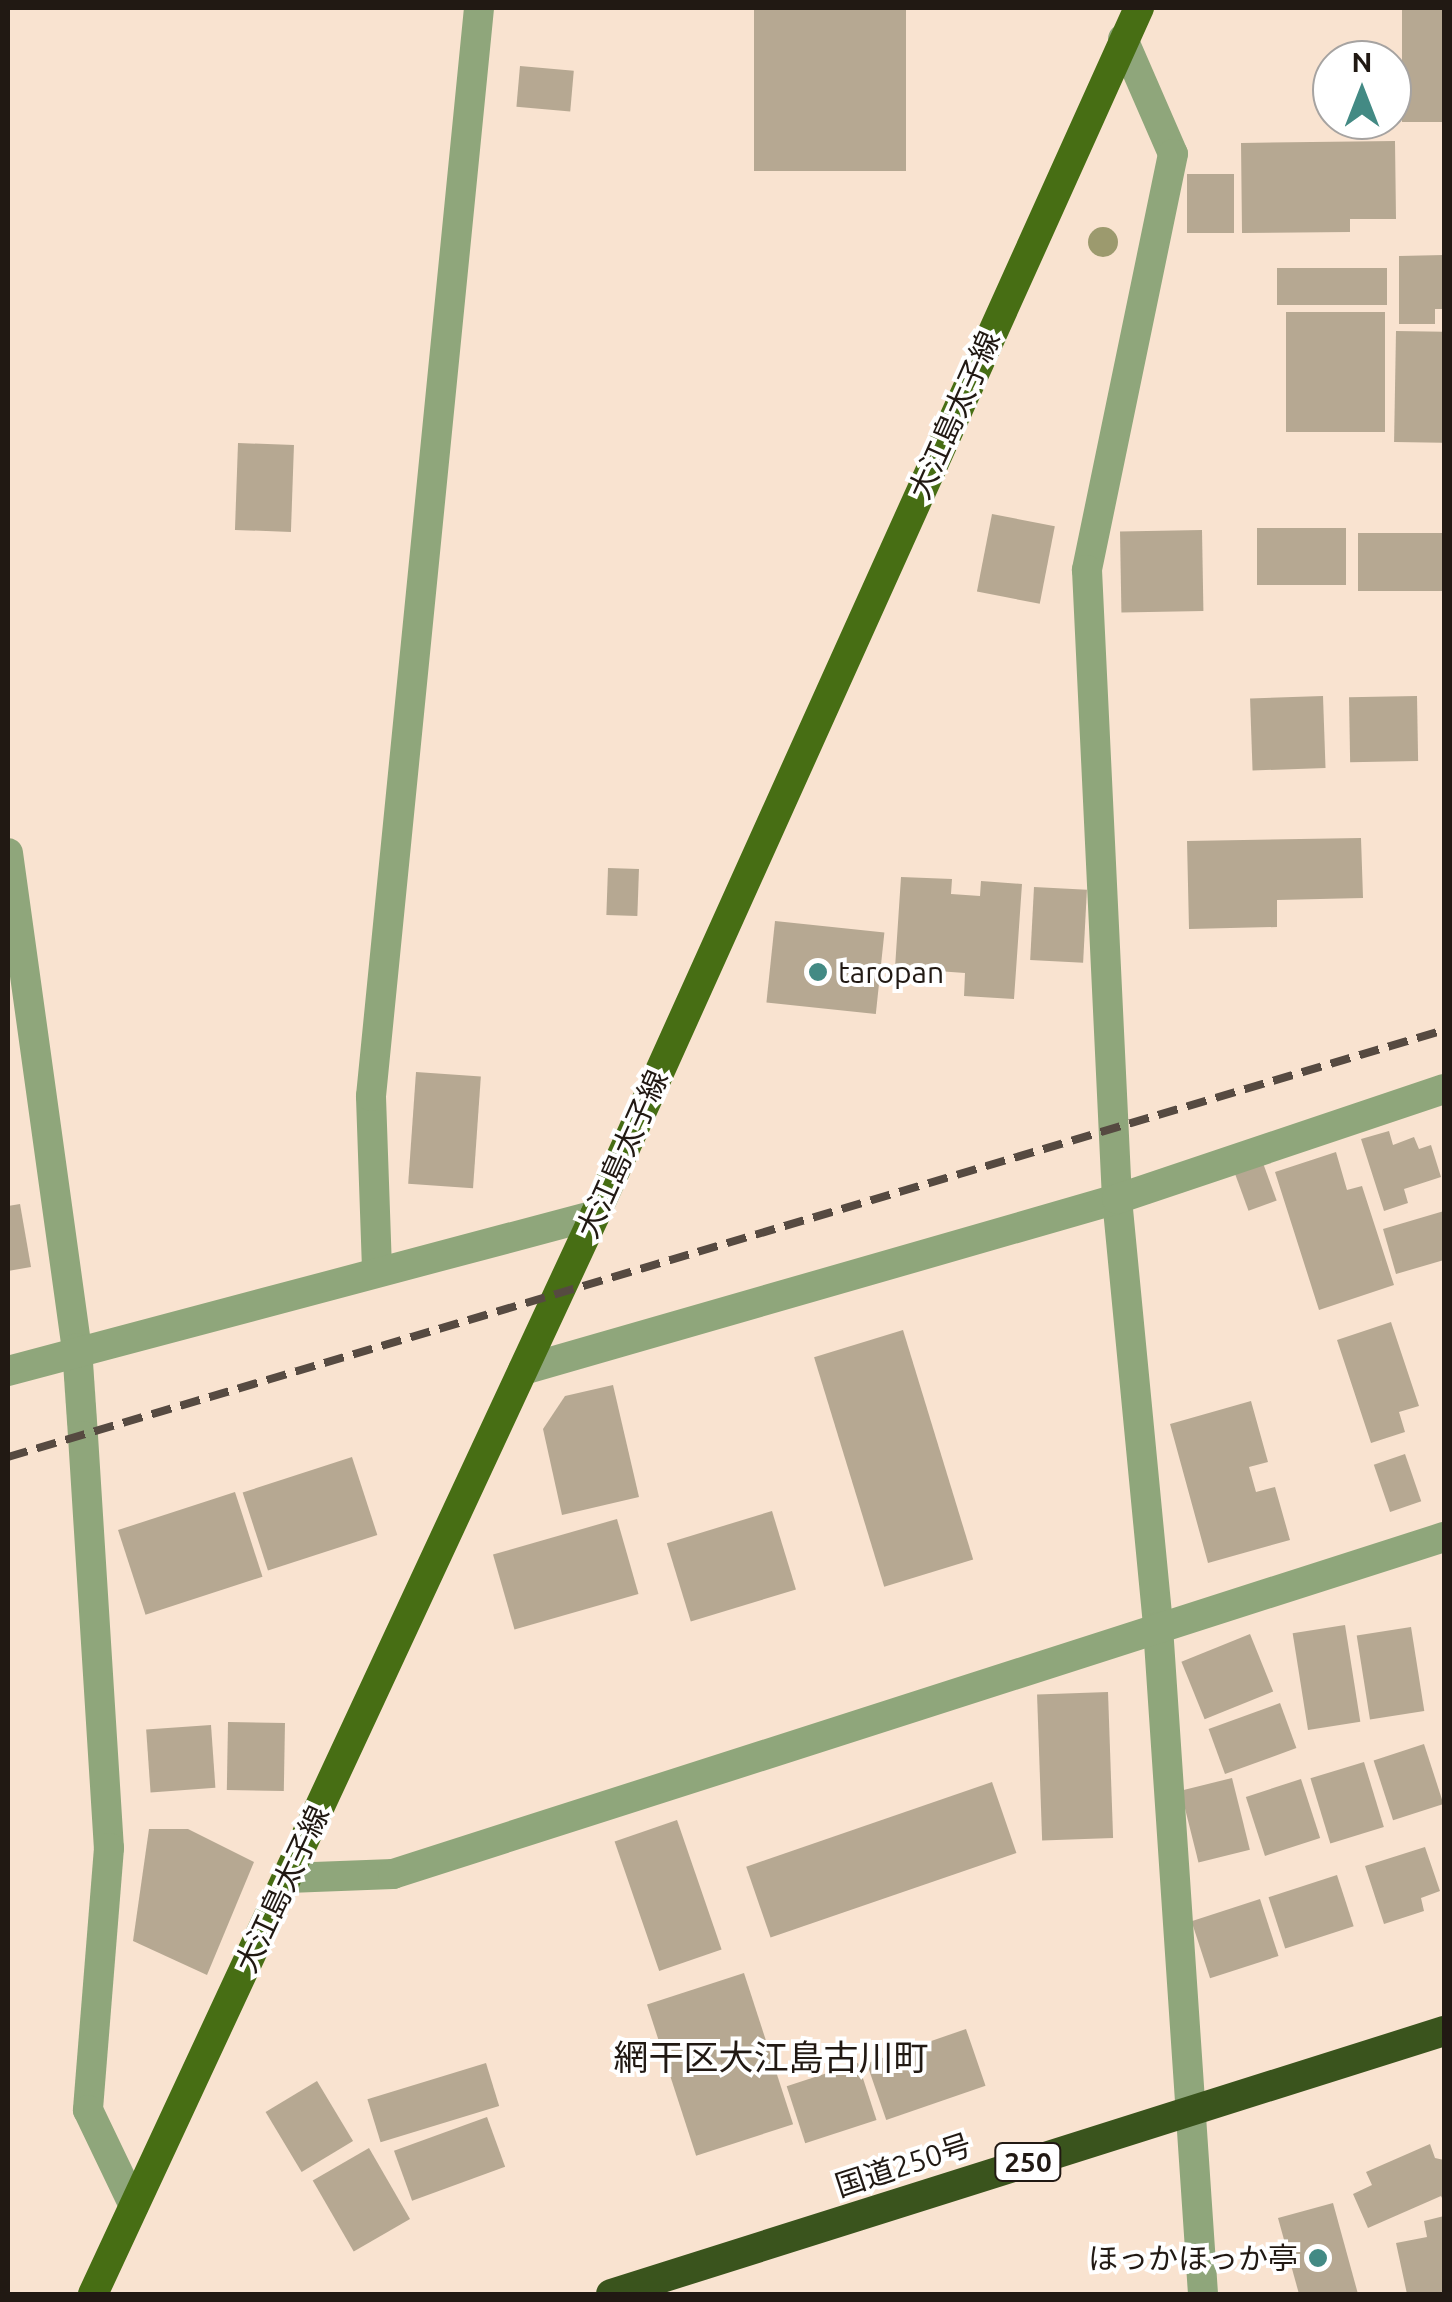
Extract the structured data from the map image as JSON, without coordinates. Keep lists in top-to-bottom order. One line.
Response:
{"streets":{"highway":["250","国道250号"],"main road":["大江島太子線"]},"districts":["網干区大江島古川町"],"places":["taropan","ほっかほっか亭"],"north":"top"}
